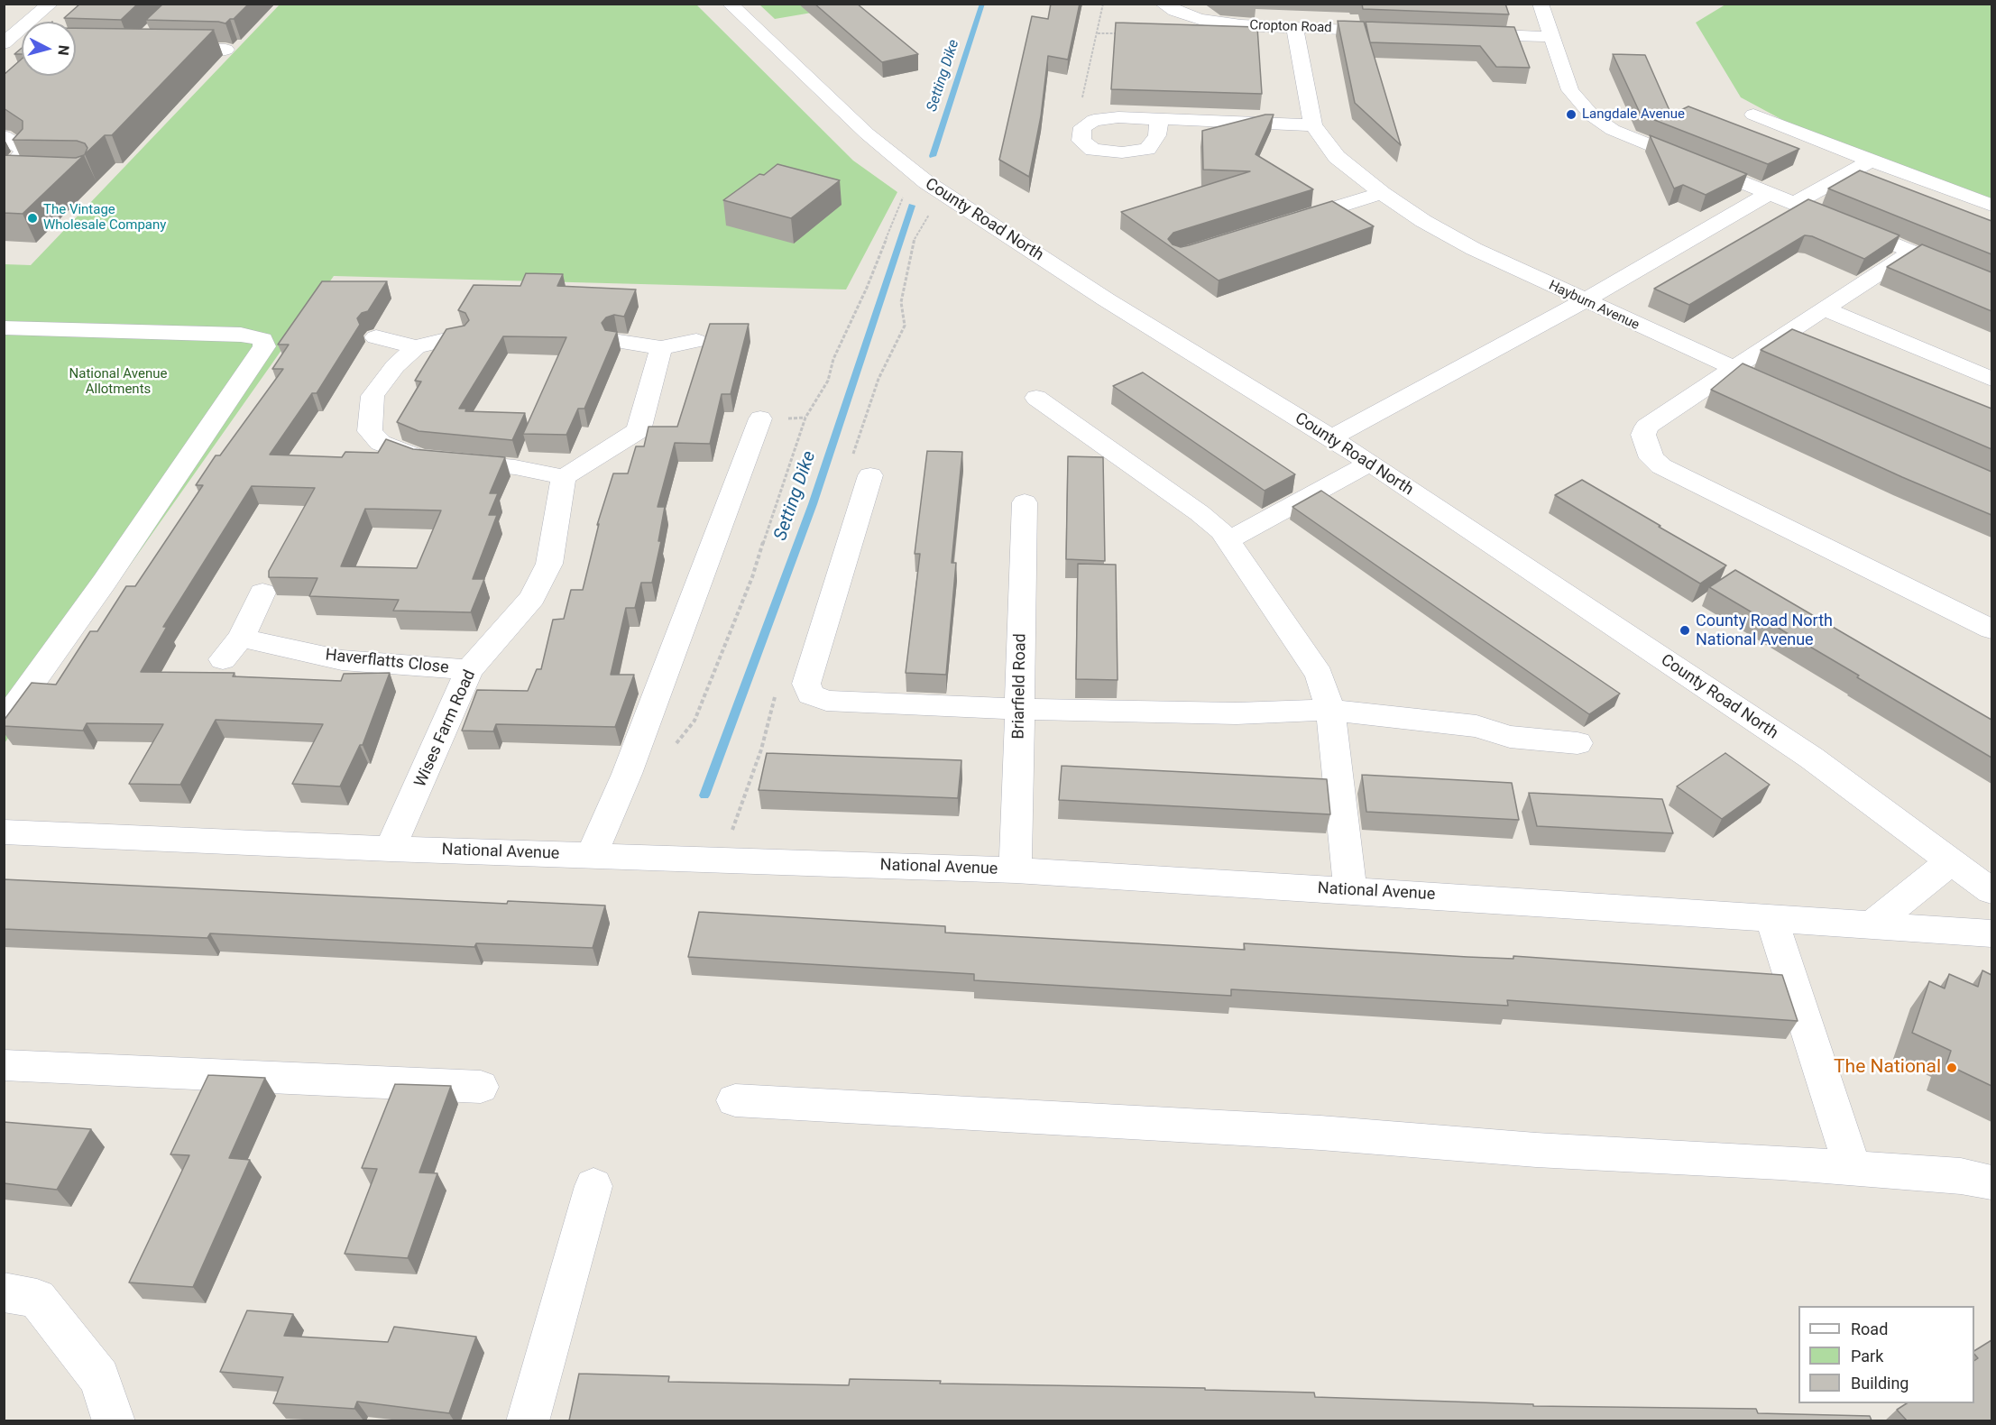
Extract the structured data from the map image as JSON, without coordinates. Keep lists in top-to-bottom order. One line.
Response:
{"streets":{"street":["Cropton Road","County Road North","Hayburn Avenue","Haverflatts Close","Briarfield Road","Wises Farm Road","National Avenue"]},"crossings":[["Cropton Road","Hayburn Avenue"],["Haverflatts Close","Wises Farm Road"],["Briarfield Road","National Avenue"],["Wises Farm Road","National Avenue"]],"water":["Setting Dike"],"parks":["National Avenue Allotments"],"places":["Langdale Avenue","The Vintage Wholesale Company","County Road North National Avenue","The National"],"legend":["Road","Park","Building"],"north":"right"}
